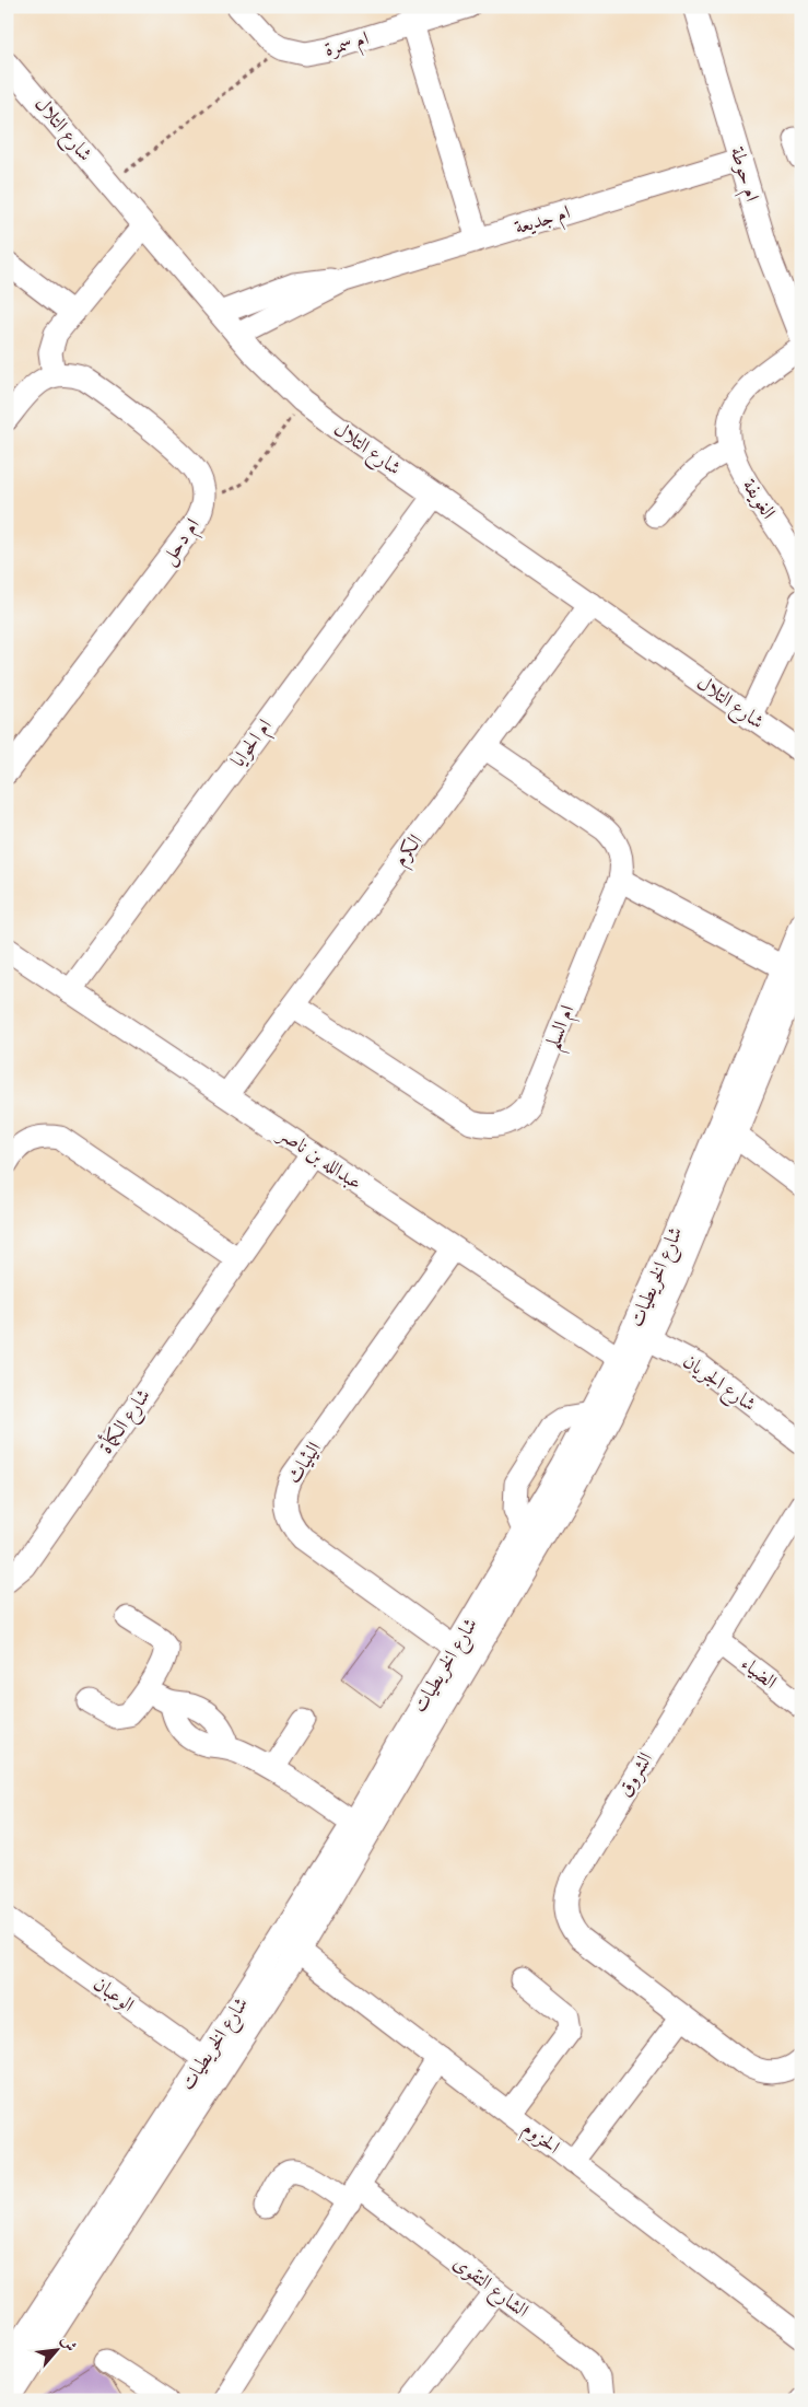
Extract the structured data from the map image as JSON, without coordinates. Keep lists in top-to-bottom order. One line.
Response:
{"streets":{"street":["ام سمرة","شارع التلال","ام حوطة","ام جديعة","الغويفة","ام دحل","ام الحوايا","الكرم","ام السلم","عبدالله بن ناصر","شارع الخريطيات","شارع الجريان","شارع الكمأة","اليثياث","الضياء","الشروق","الوعبان","الحزوم","الشارع التقوى"]},"crossings":[["شارع التلال","ام جديعة"],["شارع التلال","ام الحوايا"],["شارع التلال","الكرم"],["ام حوطة","ام جديعة"],["ام الحوايا","عبدالله بن ناصر"],["الكرم","ام السلم"],["الكرم","عبدالله بن ناصر"],["عبدالله بن ناصر","شارع الخريطيات"],["عبدالله بن ناصر","شارع الكمأة"],["عبدالله بن ناصر","اليثياث"],["شارع الخريطيات","شارع الجريان"],["شارع الخريطيات","اليثياث"],["شارع الخريطيات","الوعبان"],["شارع الخريطيات","الحزوم"],["الضياء","الشروق"]],"north":"top right"}
